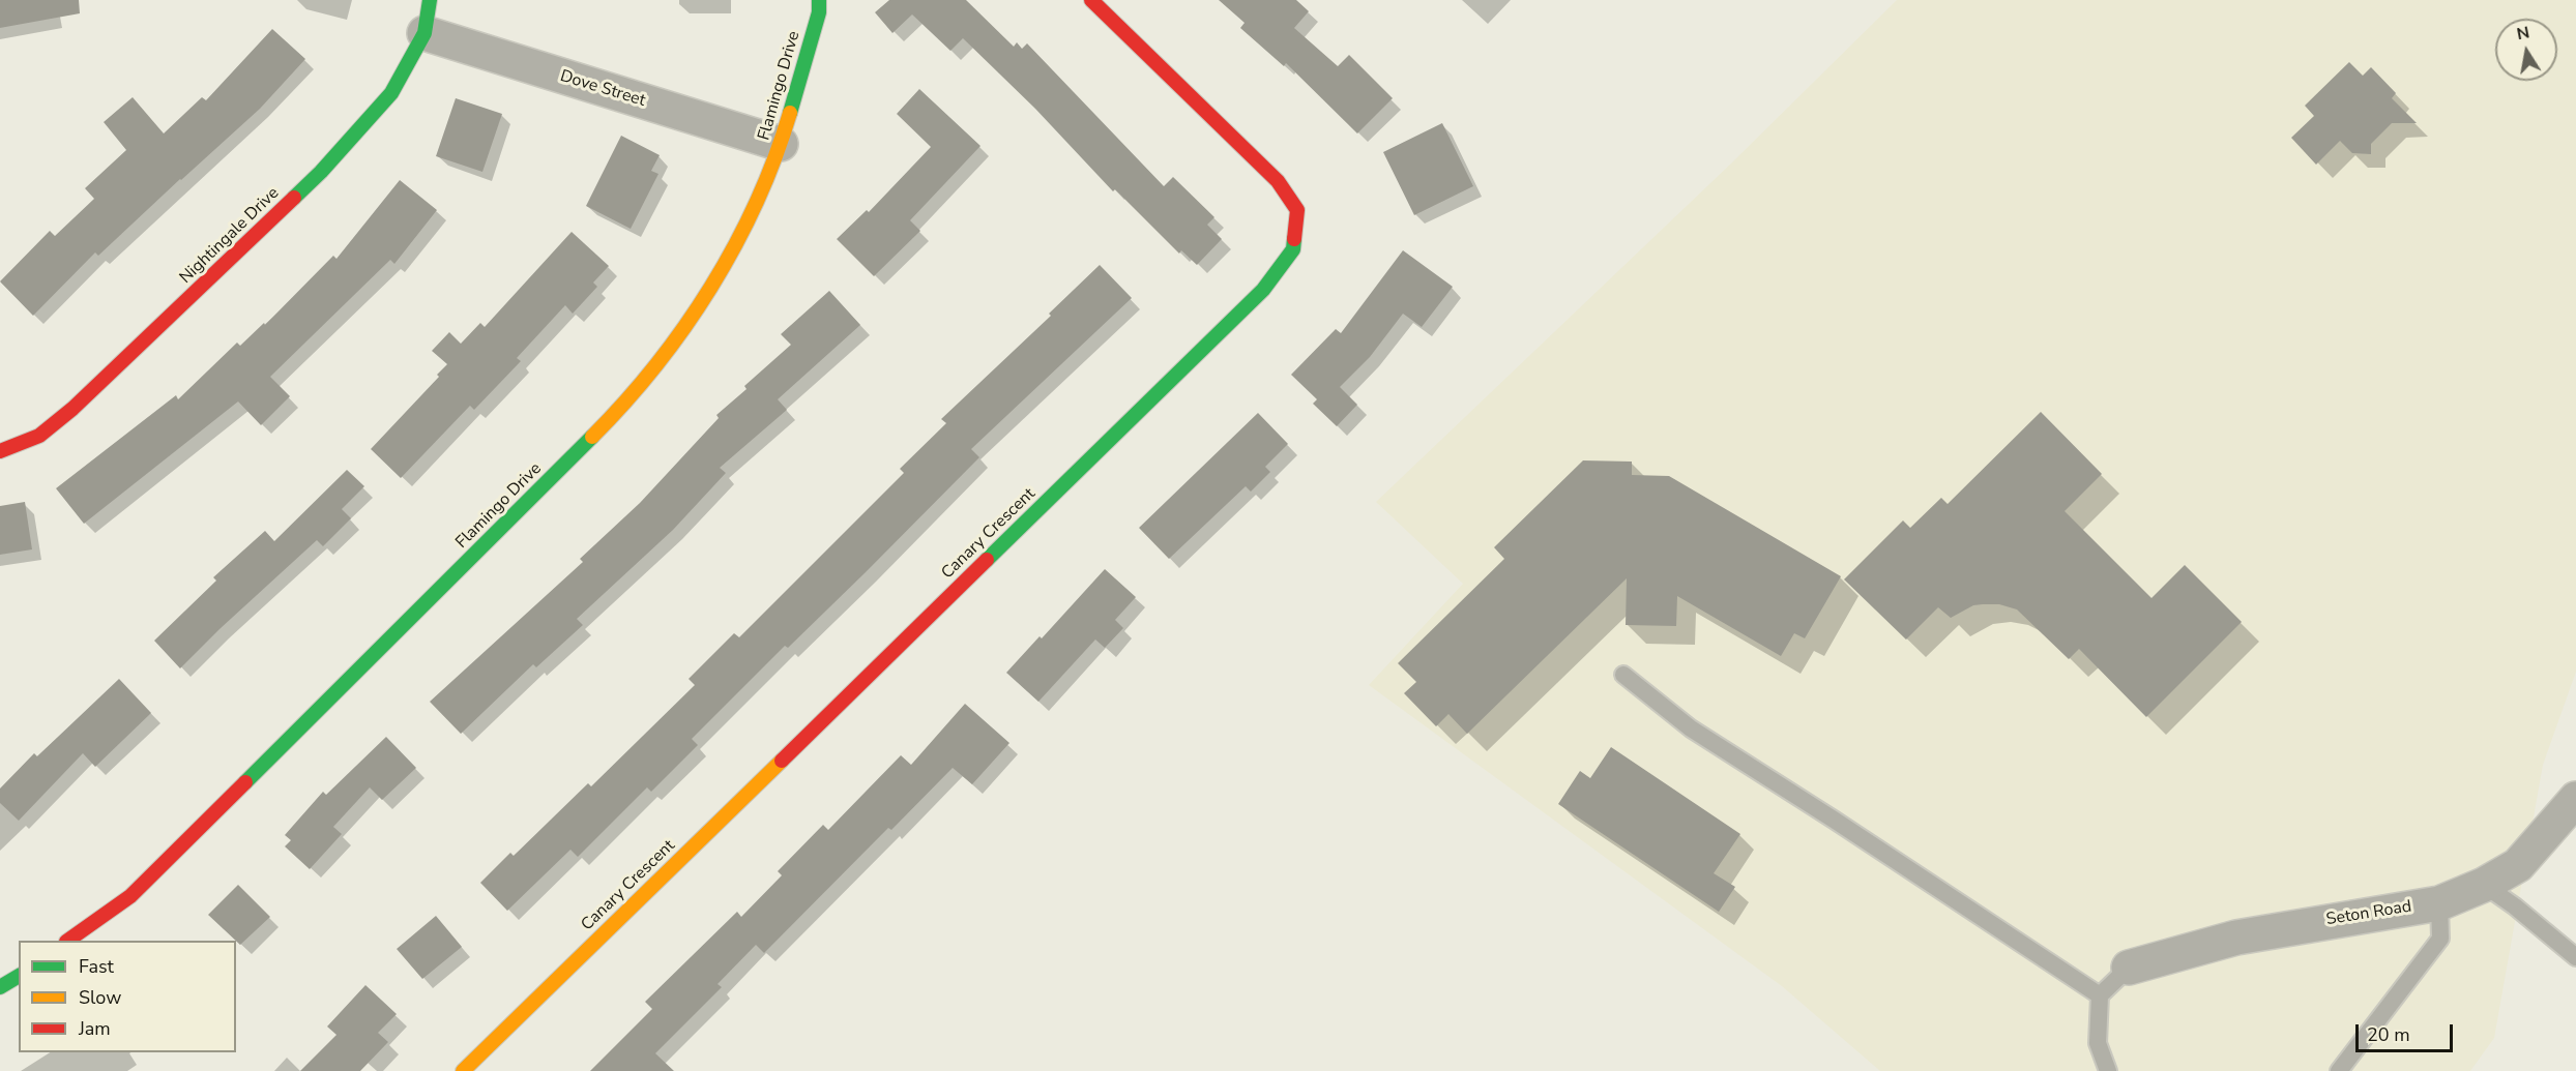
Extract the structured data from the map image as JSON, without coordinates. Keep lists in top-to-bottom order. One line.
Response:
{"streets":{"street":["Flamingo Drive","Dove Street","Nightingale Drive","Canary Crescent","Seton Road"]},"crossings":[["Flamingo Drive","Dove Street"],["Dove Street","Nightingale Drive"]],"legend":["Fast","Slow","Jam"],"scale_bar":"20 m","north":"top"}
